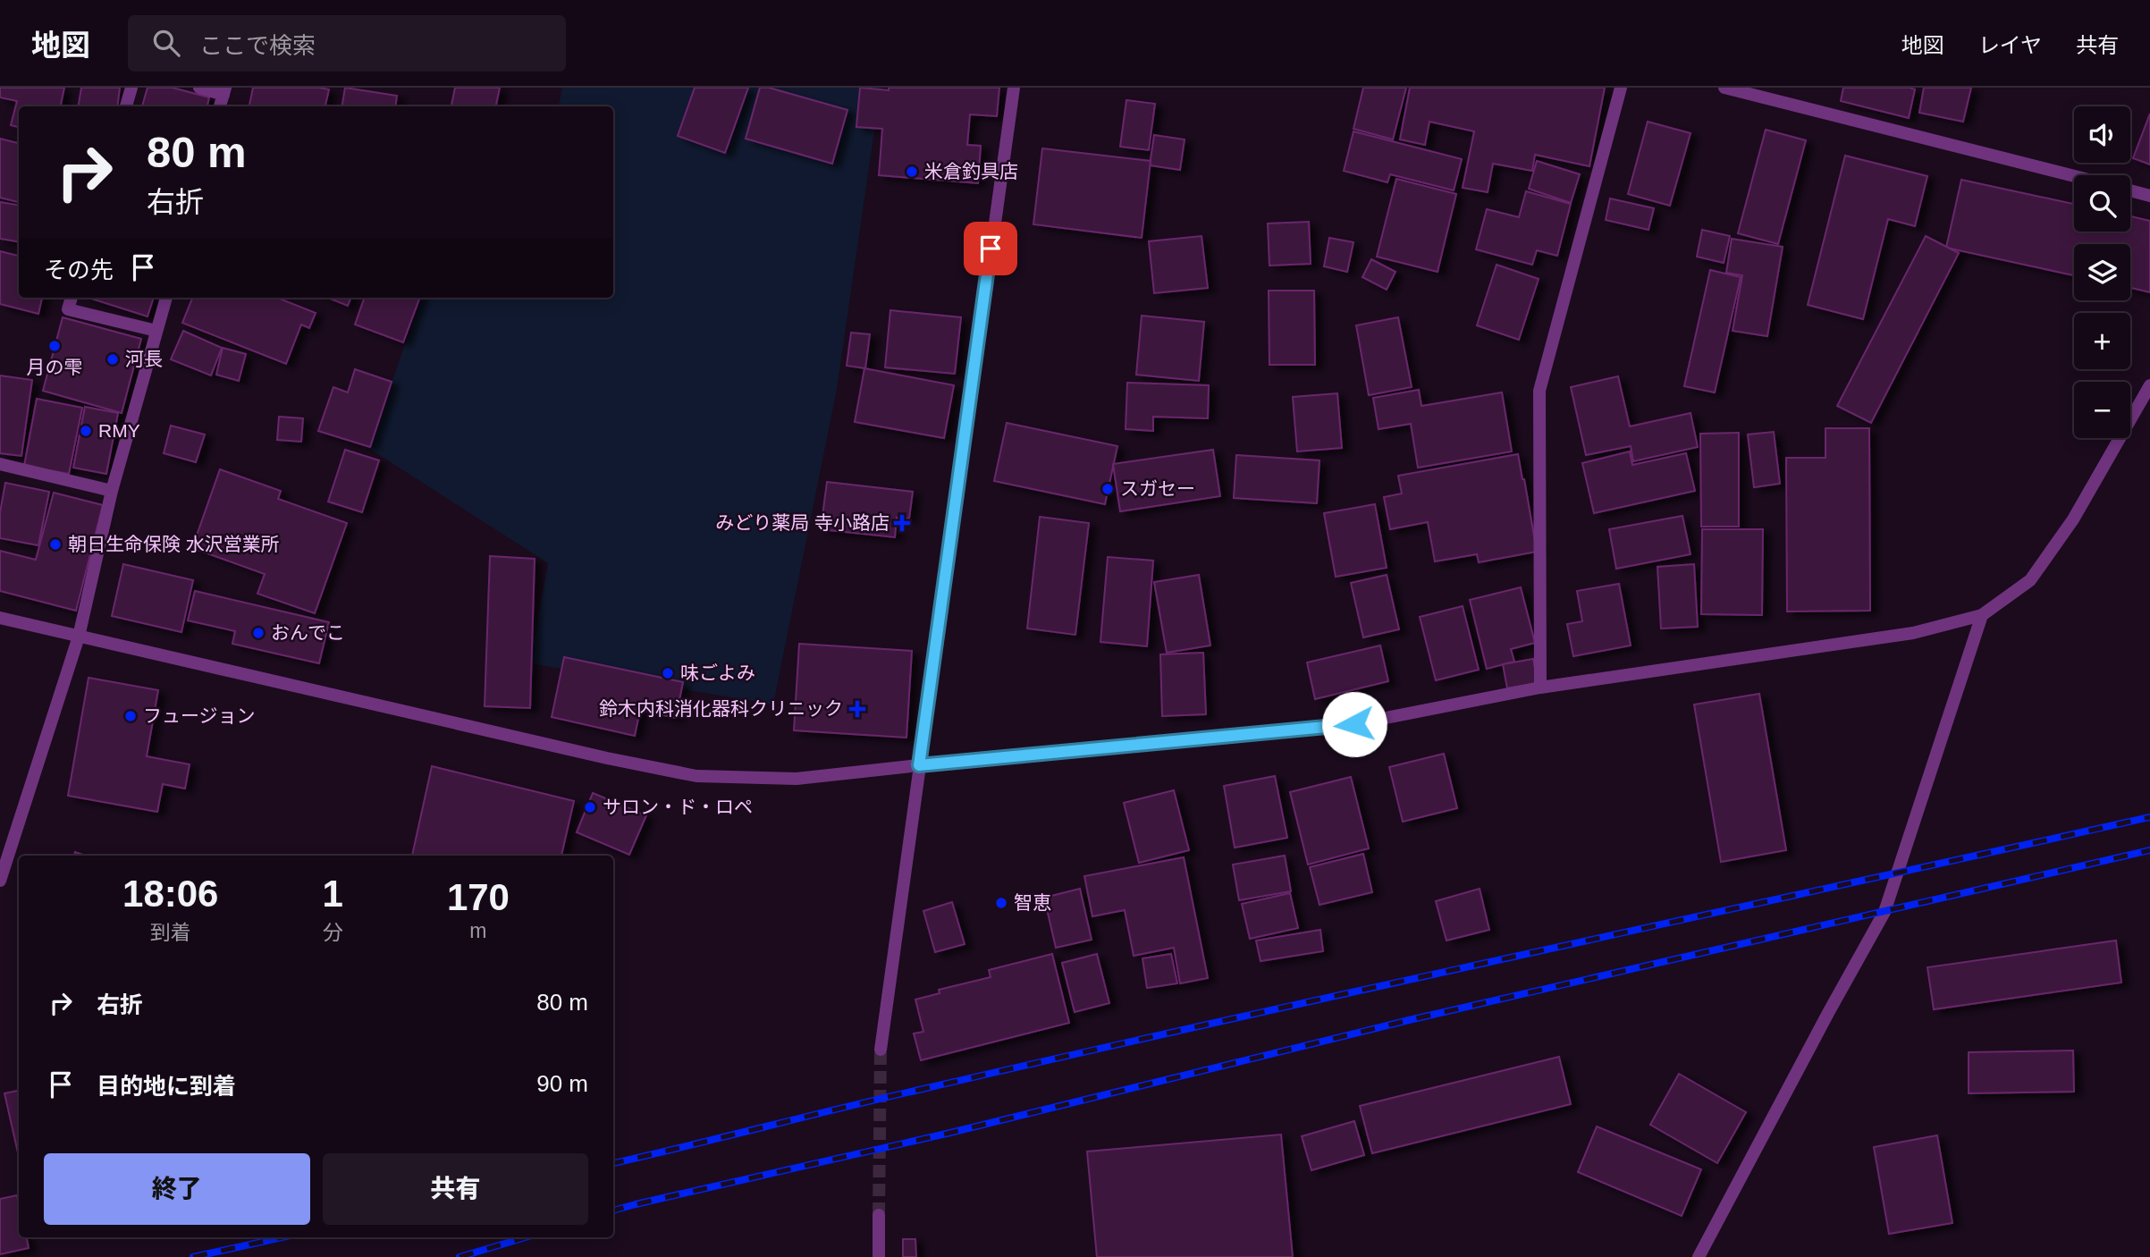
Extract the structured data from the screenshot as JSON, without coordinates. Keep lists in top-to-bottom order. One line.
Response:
{"places":{"other":["米倉釣具店","月の雫","河長","RMY","スガセー","朝日生命保険 水沢営業所","おんでこ","味ごよみ","フュージョン","サロン・ド・ロペ","智恵"],"health":["みどり薬局 寺小路店","鈴木内科消化器科クリニック"]},"page":{"header":"地図","search":"ここで検索","nav":["地図","レイヤ","共有"],"map_buttons":["+","−"],"turn":["80 m","右折"],"then":"その先","eta":["18:06","到着","1","分","170","m"],"list":[{"name":"右折","value":"80 m"},{"name":"目的地に到着","value":"90 m"}],"buttons":["終了","共有"]}}
